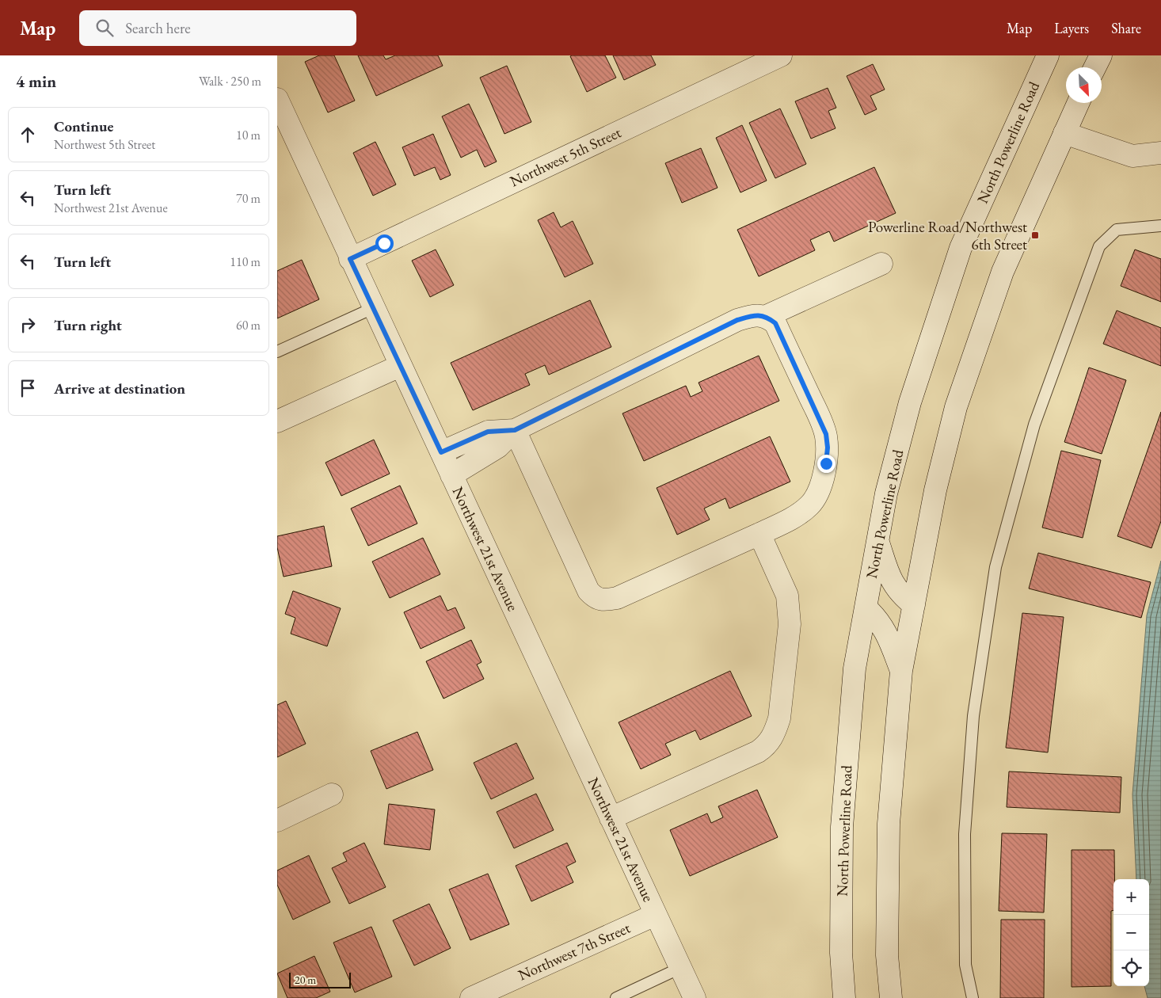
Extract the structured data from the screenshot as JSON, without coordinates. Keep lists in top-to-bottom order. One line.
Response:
{"streets":{"street":["North Powerline Road","Northwest 5th Street","Northwest 21st Avenue","Northwest 7th Street"]},"crossings":[["Northwest 5th Street","Northwest 21st Avenue"],["Northwest 21st Avenue","Northwest 7th Street"]],"places":{"transit":["Powerline Road/Northwest 6th Street"]},"scale_bar":"20 m","north":"bottom right","page":{"header":"Map","search":"Search here","nav":["Map","Layers","Share"],"heading":["4 min","Walk · 250 m"],"list":[["Continue","Northwest 5th Street","10 m"],["Turn left","Northwest 21st Avenue","70 m"],["Turn left","110 m"],["Turn right","60 m"],"Arrive at destination"],"map_buttons":["+","−"],"scale":"20 m"}}
